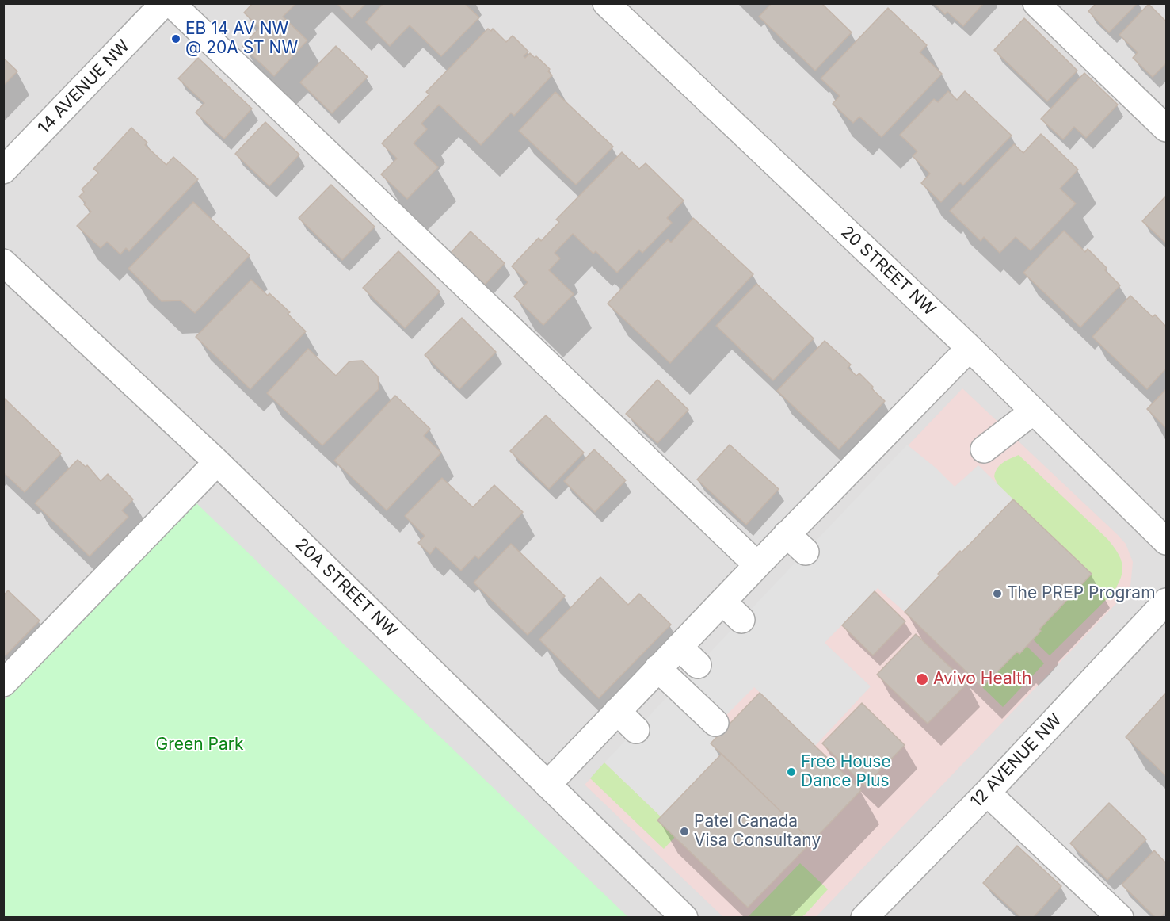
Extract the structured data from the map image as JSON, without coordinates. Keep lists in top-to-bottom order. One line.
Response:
{"streets":{"street":["14 AVENUE NW","20 STREET NW","20A STREET NW","12 AVENUE NW"]},"parks":["Green Park"],"places":["EB 14 AV NW @ 20A ST NW","The PREP Program","Avivo Health","Free House Dance Plus","Patel Canada Visa Consultany"]}
